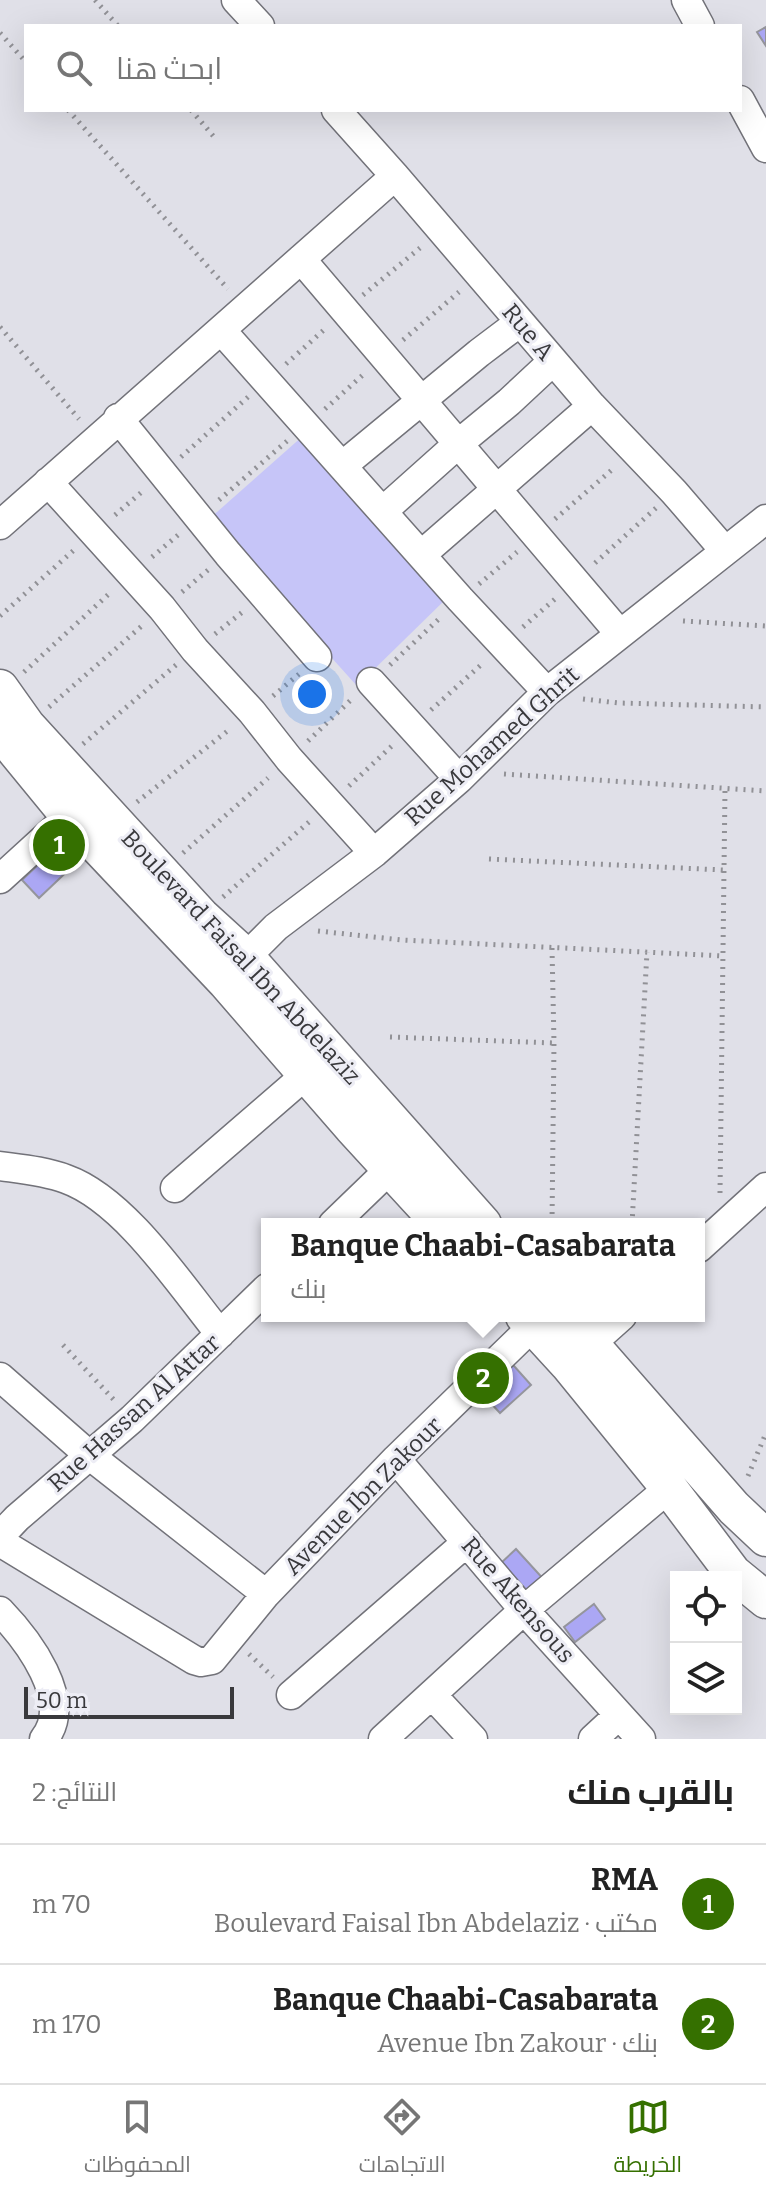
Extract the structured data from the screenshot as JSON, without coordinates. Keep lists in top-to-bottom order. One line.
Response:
{"streets":{"main road":["Boulevard Faisal Ibn Abdelaziz"],"street":["Rue A","Rue Mohamed Ghrit","Rue Hassan Al Attar","Avenue Ibn Zakour","Rue Akensous"]},"crossings":[["Rue A","Rue Mohamed Ghrit"],["Rue Mohamed Ghrit","Boulevard Faisal Ibn Abdelaziz"],["Rue Hassan Al Attar","Avenue Ibn Zakour"],["Avenue Ibn Zakour","Rue Akensous"]],"scale_bar":"50 m","page":{"search":"ابحث هنا","pins":["1","2"],"popup":["Banque Chaabi-Casabarata","بنك"],"scale":"50 m","heading":["بالقرب منك","النتائج: 2"],"list":[{"mark":"1","name":"RMA","note":"مكتب · Boulevard Faisal Ibn Abdelaziz","value":"70 m"},{"mark":"2","name":"Banque Chaabi-Casabarata","note":"بنك · Avenue Ibn Zakour","value":"170 m"}],"nav":["الخريطة","الاتجاهات","المحفوظات"]}}
